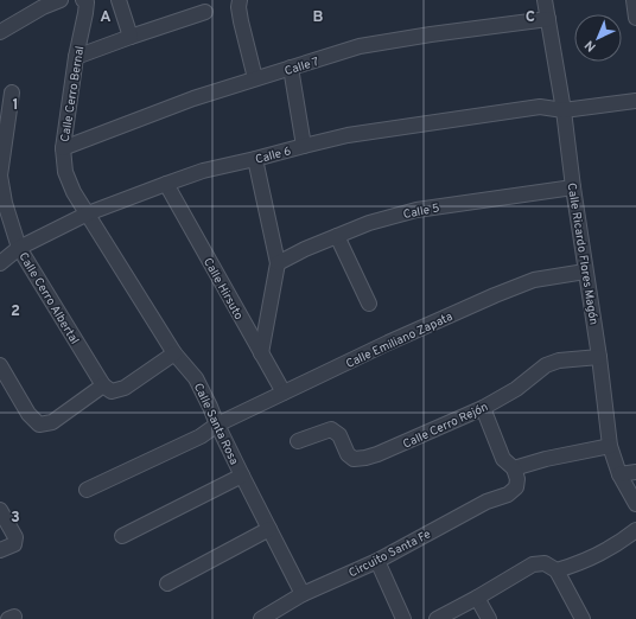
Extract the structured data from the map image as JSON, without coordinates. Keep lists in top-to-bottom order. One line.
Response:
{"streets":{"street":["Calle 7","Calle Cerro Bernal","Calle 6","Calle 5","Calle Ricardo Flores Magón","Calle Hirsuto","Calle Cerro Albertal","Calle Emiliano Zapata","Calle Santa Rosa","Calle Cerro Rejón","Circuito Santa Fe"]},"crossings":[["Calle 7","Calle Cerro Bernal"],["Calle 7","Calle Ricardo Flores Magón"],["Calle Cerro Bernal","Calle 6"],["Calle Cerro Bernal","Calle Santa Rosa"],["Calle 6","Calle Ricardo Flores Magón"],["Calle 6","Calle Hirsuto"],["Calle 6","Calle Cerro Albertal"],["Calle 6","Calle Santa Rosa"],["Calle 5","Calle Ricardo Flores Magón"],["Calle Ricardo Flores Magón","Calle Emiliano Zapata"],["Calle Ricardo Flores Magón","Calle Cerro Rejón"],["Calle Hirsuto","Calle Emiliano Zapata"],["Calle Emiliano Zapata","Calle Santa Rosa"],["Calle Santa Rosa","Circuito Santa Fe"]],"north":"bottom left","grid":{"columns":["A","B","C"],"rows":["1","2","3"]}}
